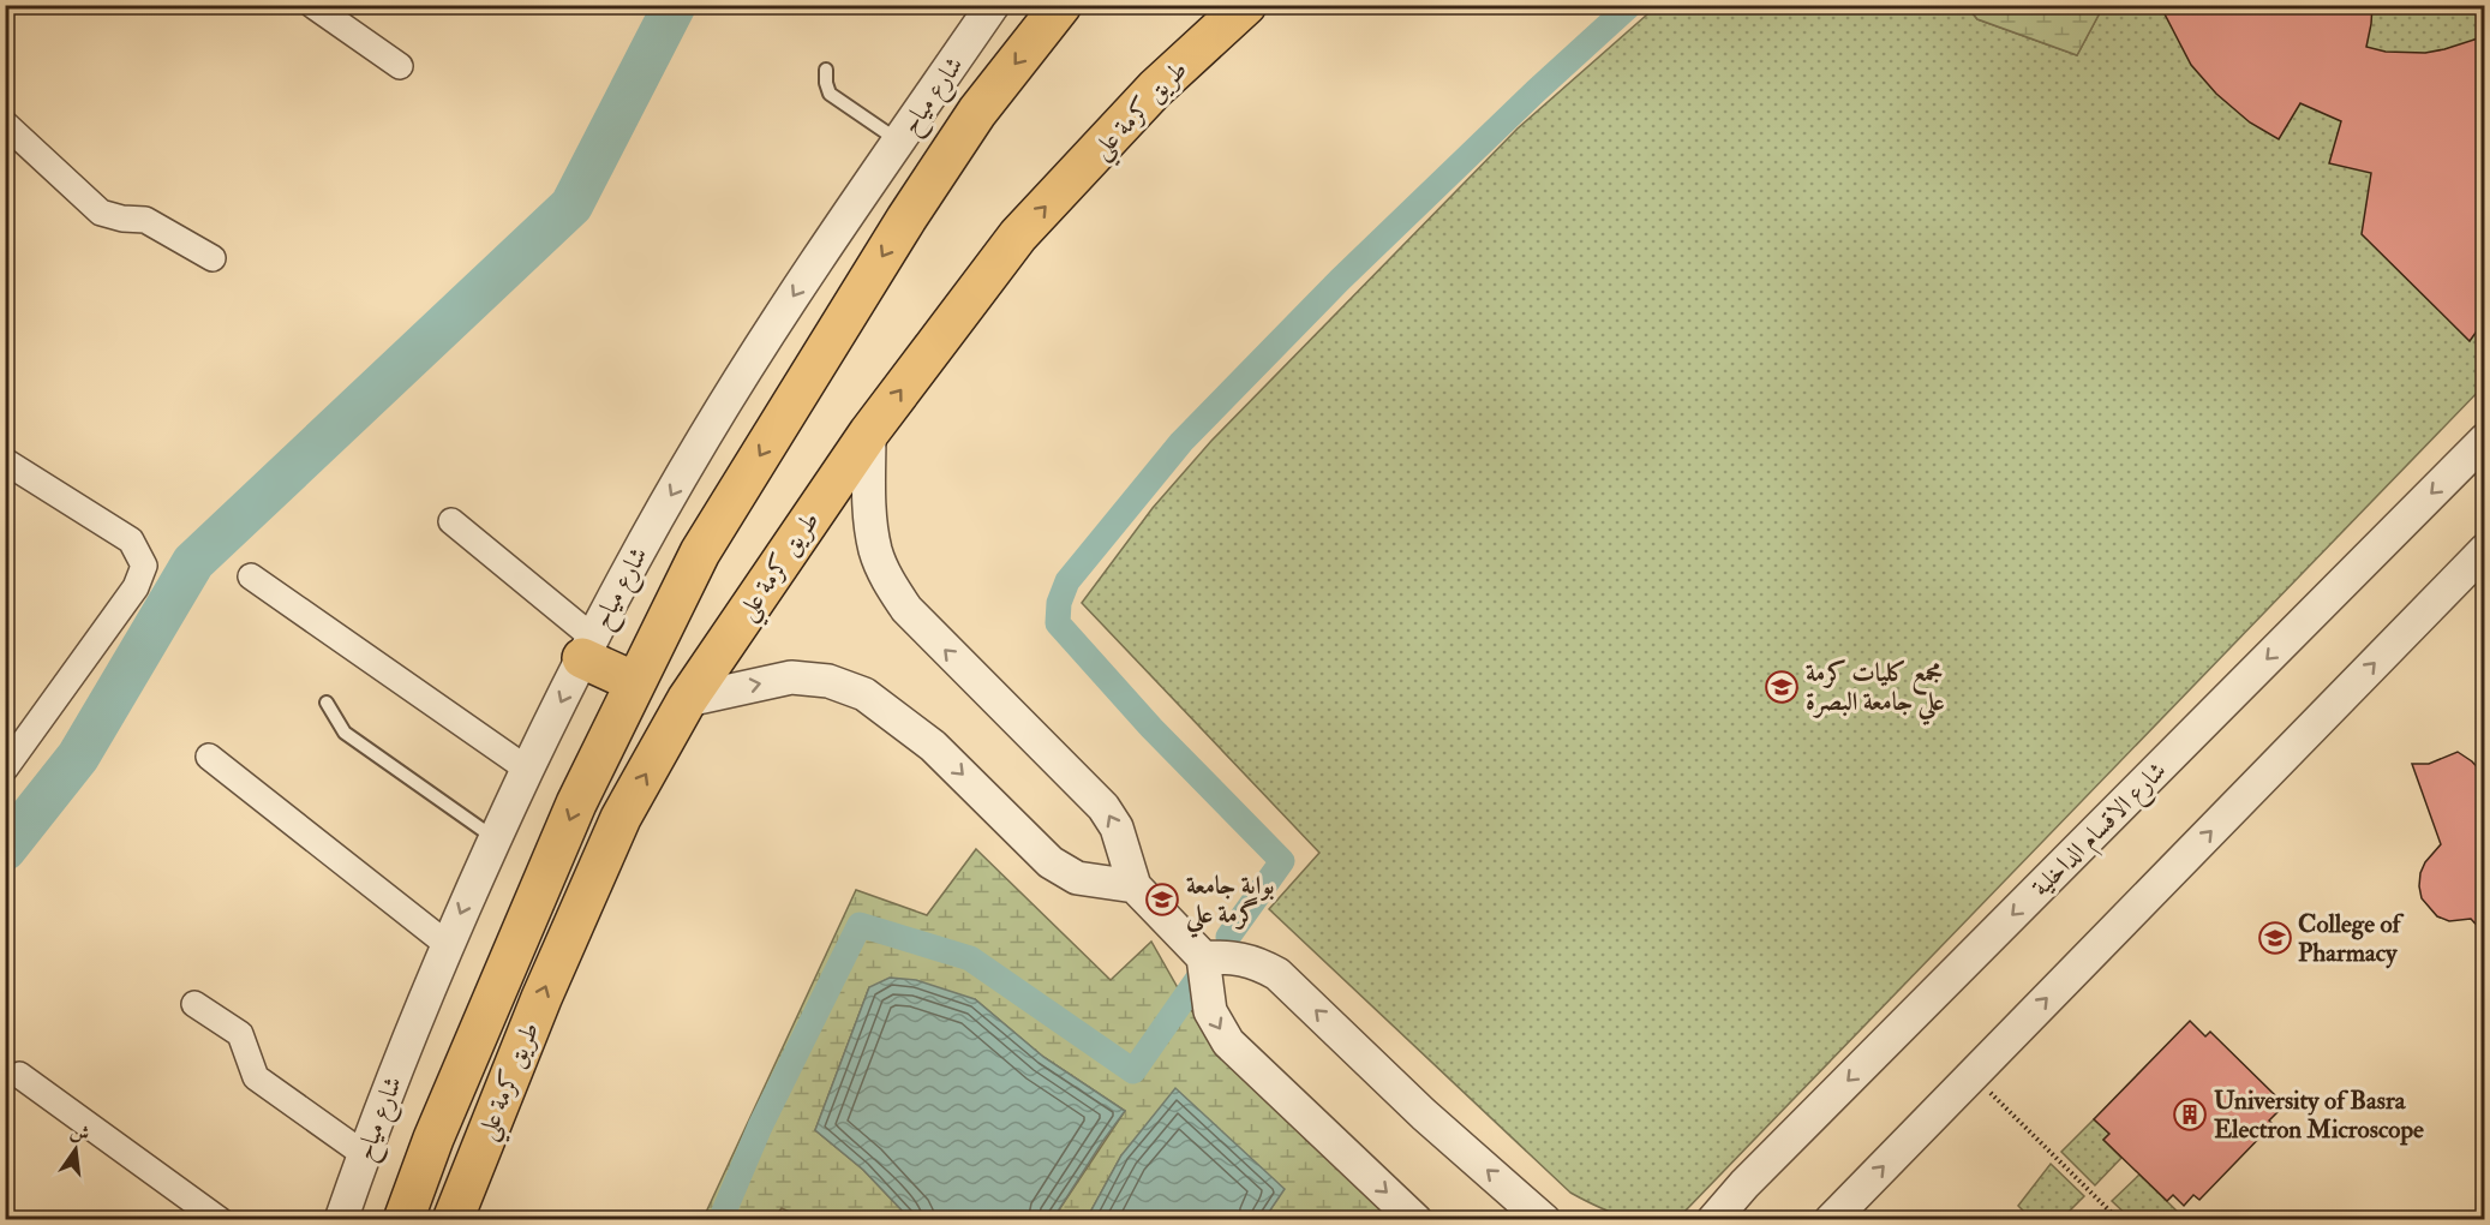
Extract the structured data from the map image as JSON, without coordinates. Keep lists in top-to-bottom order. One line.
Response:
{"streets":{"highway":["طريق كرمة علي"],"street":["شارع مياح","شارع الاقسام الداخلية"]},"one_way":["شارع مياح"],"places":{"school or university":["مجمع كليات كرمة علي جامعة البصرة","بوابة جامعة گرمة علي","College of Pharmacy"],"building":["University of Basra Electron Microscope"]},"north":"top"}
